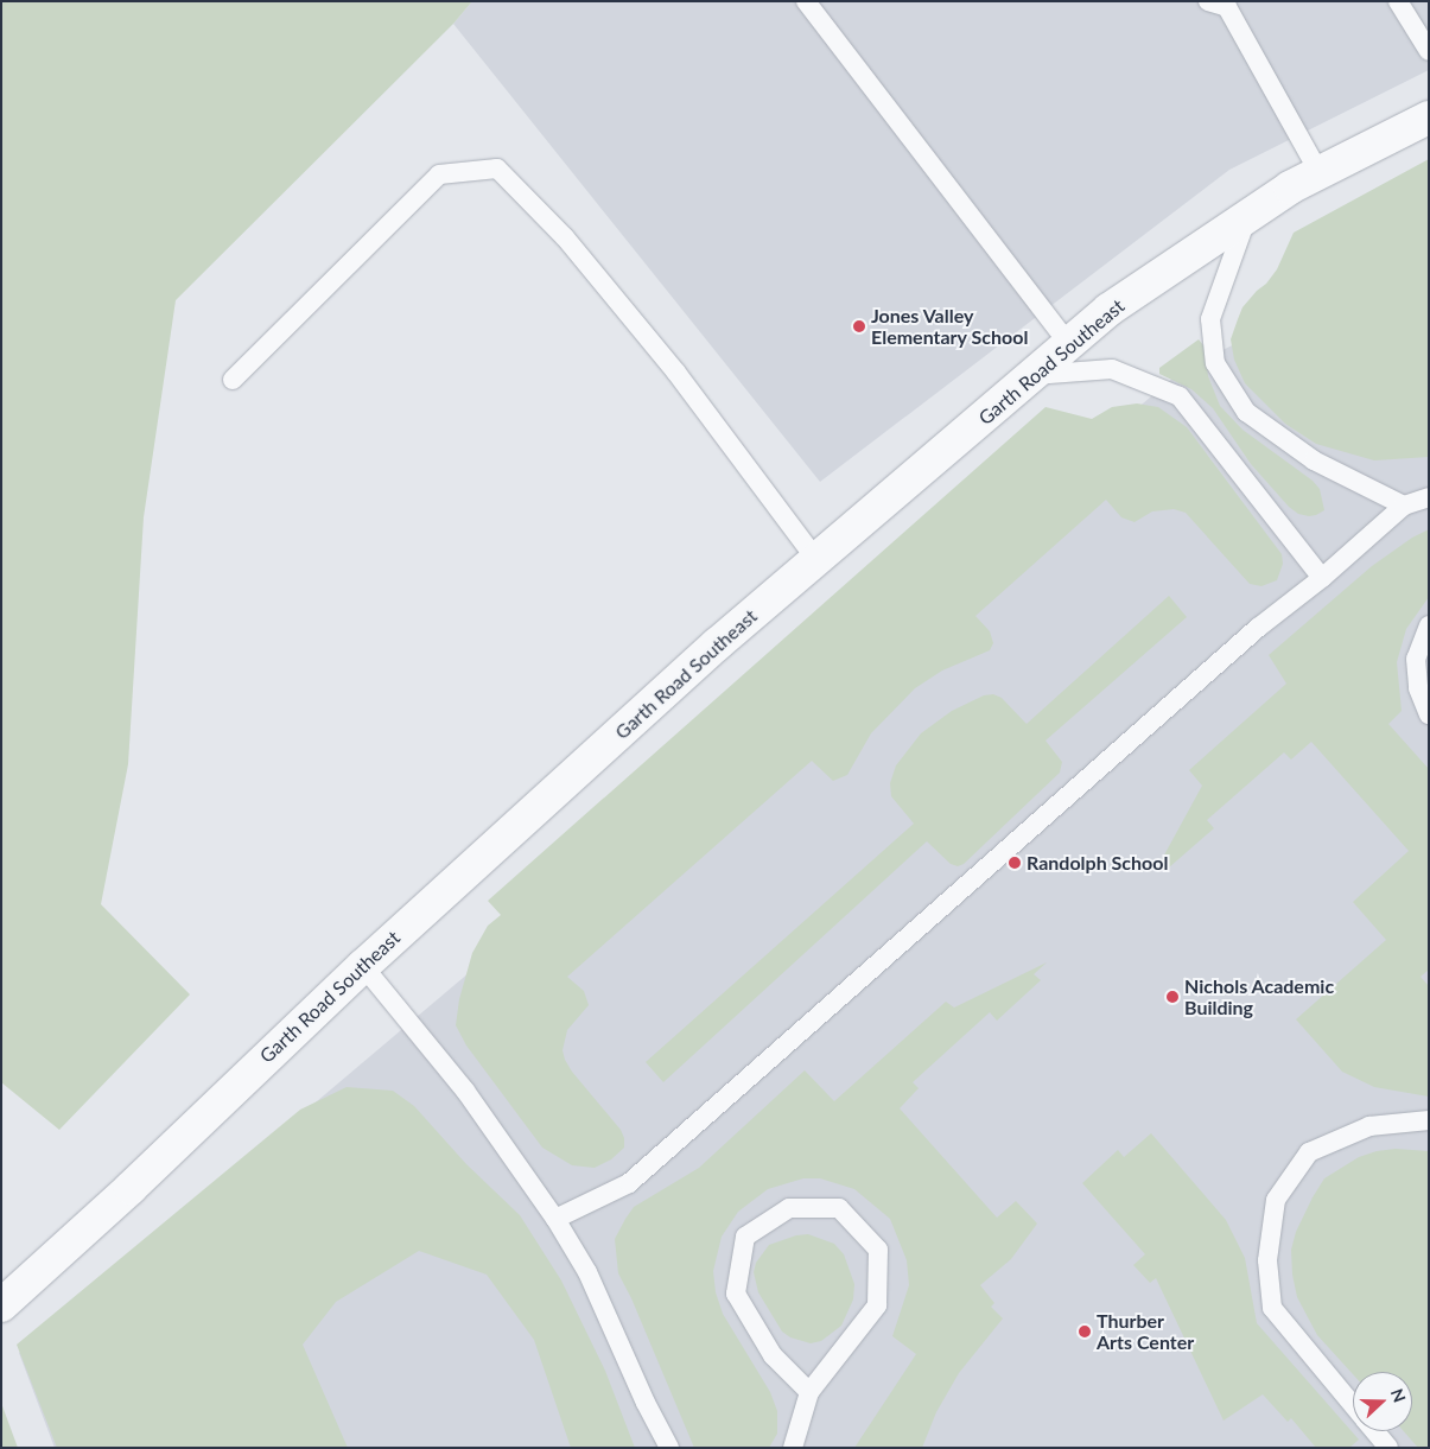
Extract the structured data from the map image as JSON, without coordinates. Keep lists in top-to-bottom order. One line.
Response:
{"streets":{"street":["Garth Road Southeast"]},"places":["Jones Valley Elementary School","Randolph School","Nichols Academic Building","Thurber Arts Center"],"north":"right"}
